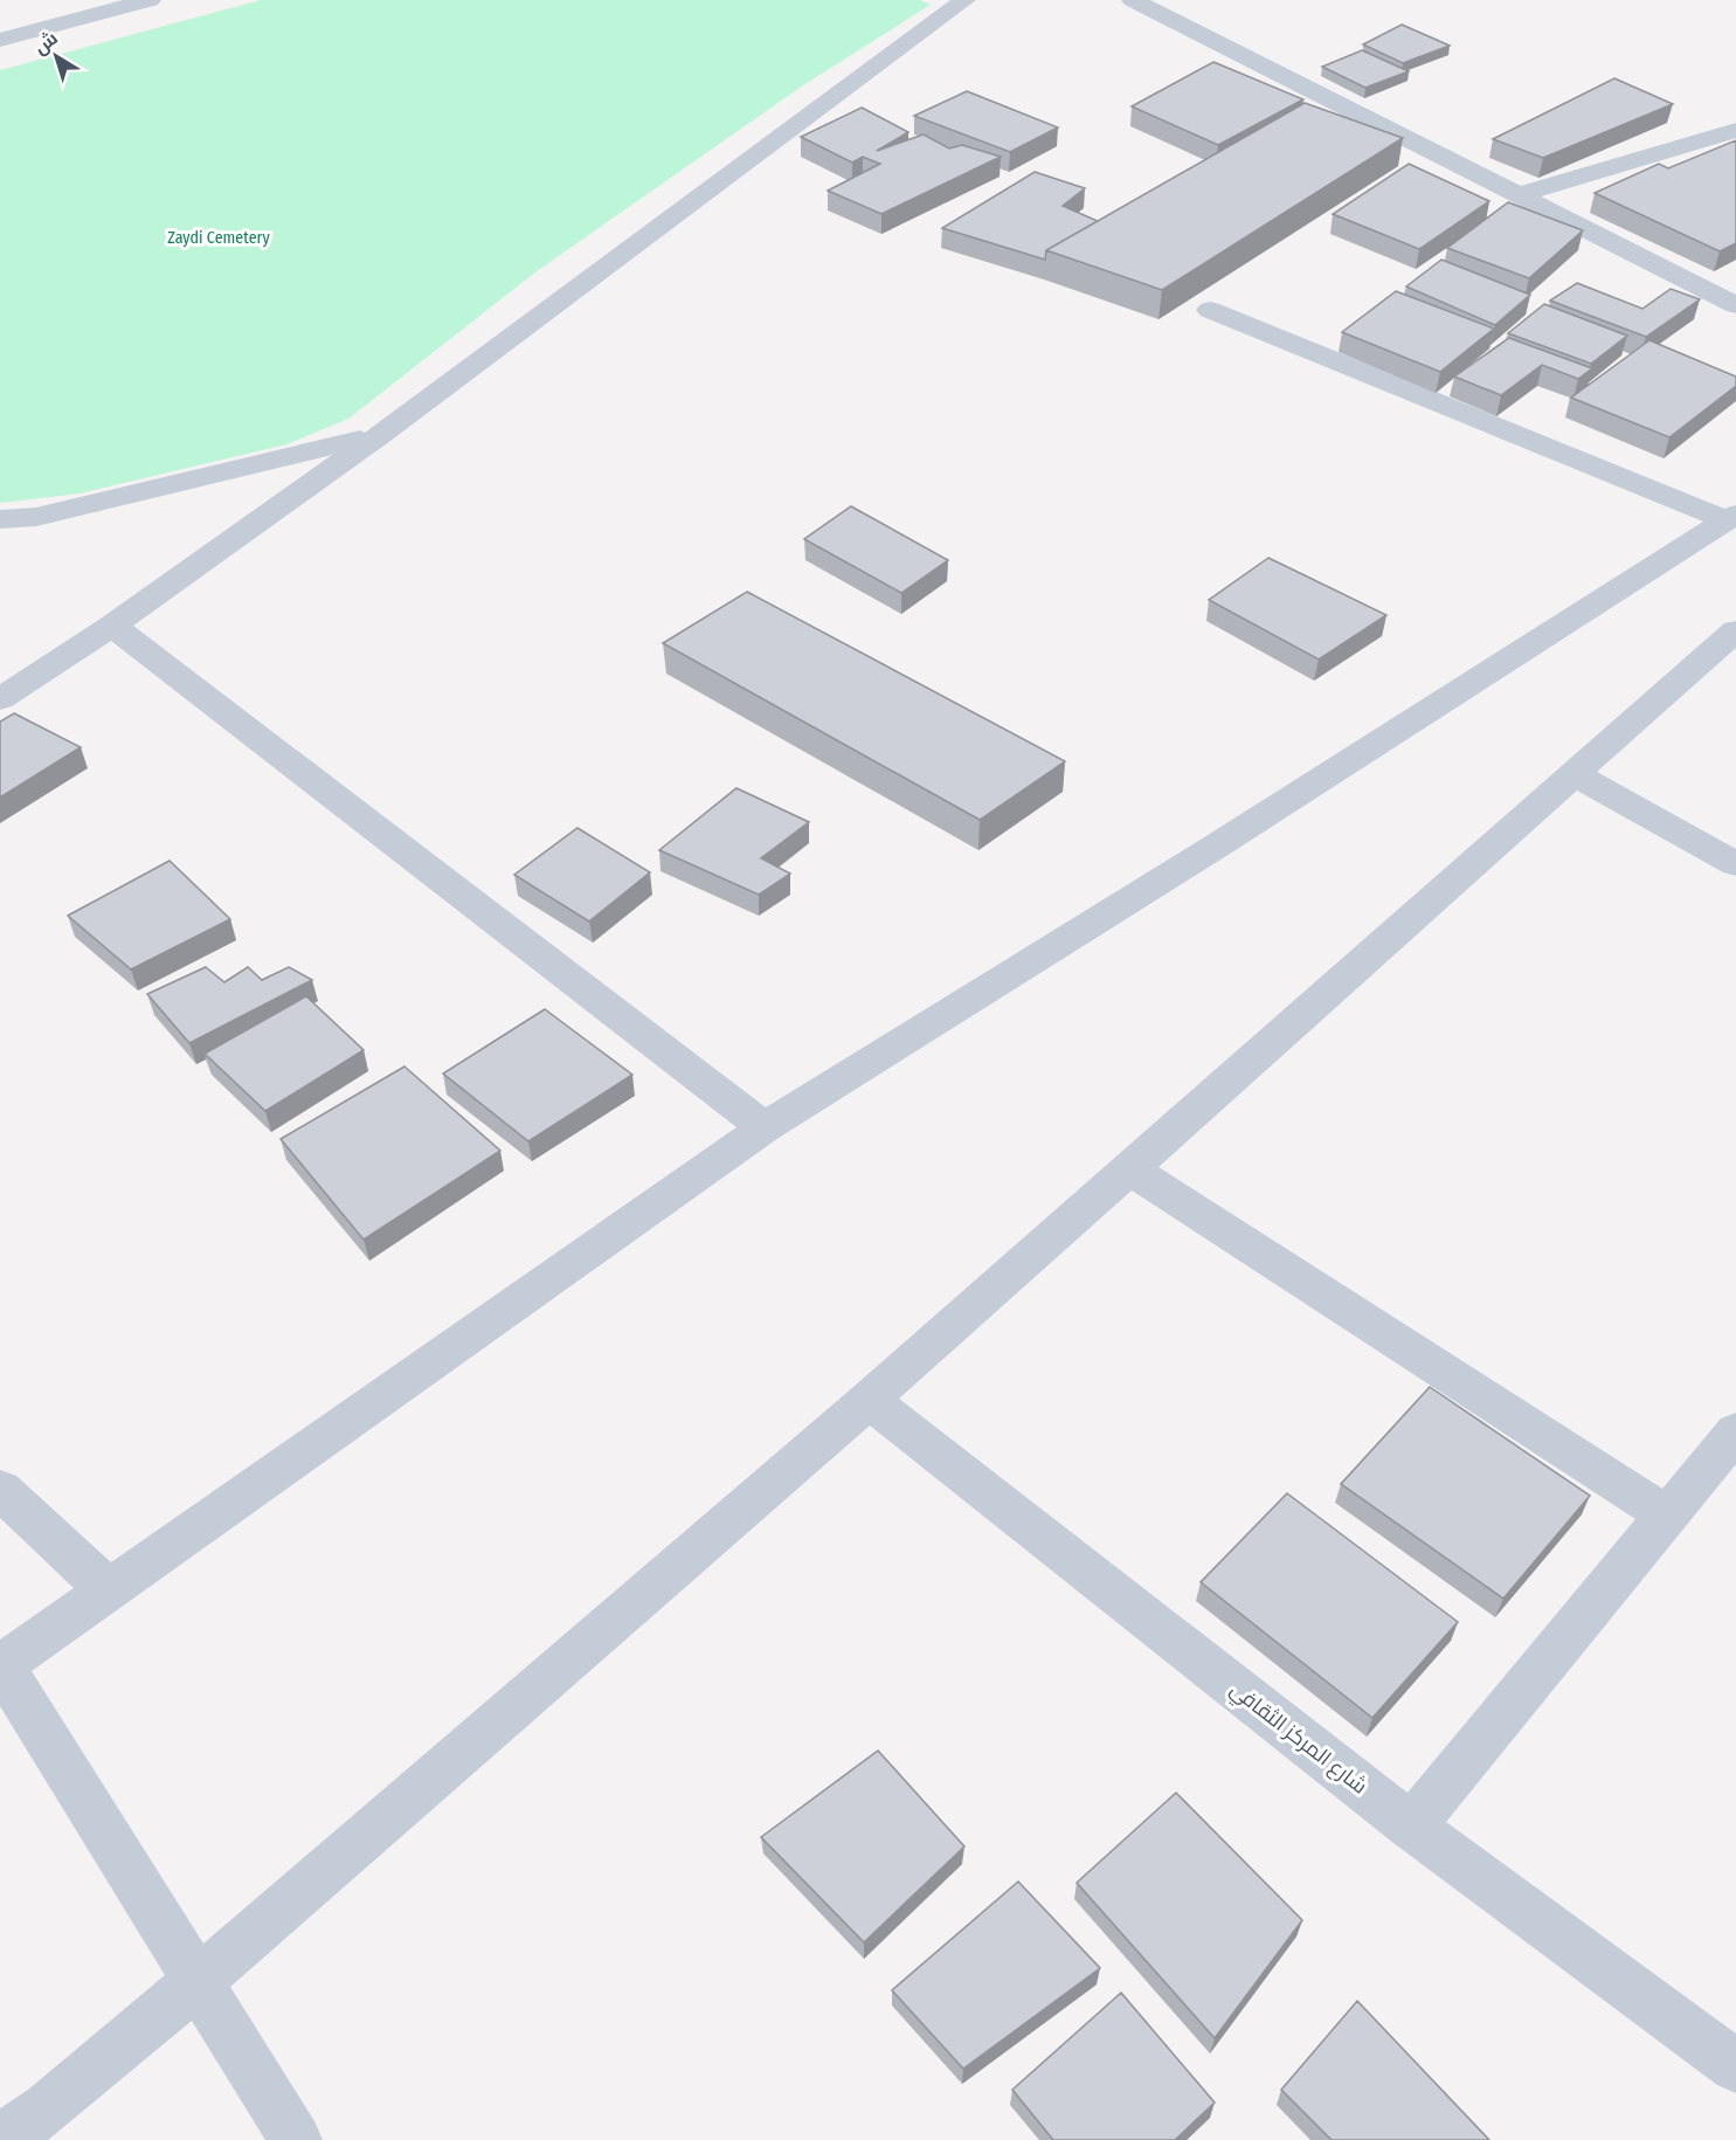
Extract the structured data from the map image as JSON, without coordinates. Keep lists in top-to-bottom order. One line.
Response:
{"streets":{"street":["شارع المركز الثقافي"]},"parks":["Zaydi Cemetery"],"north":"top left"}
